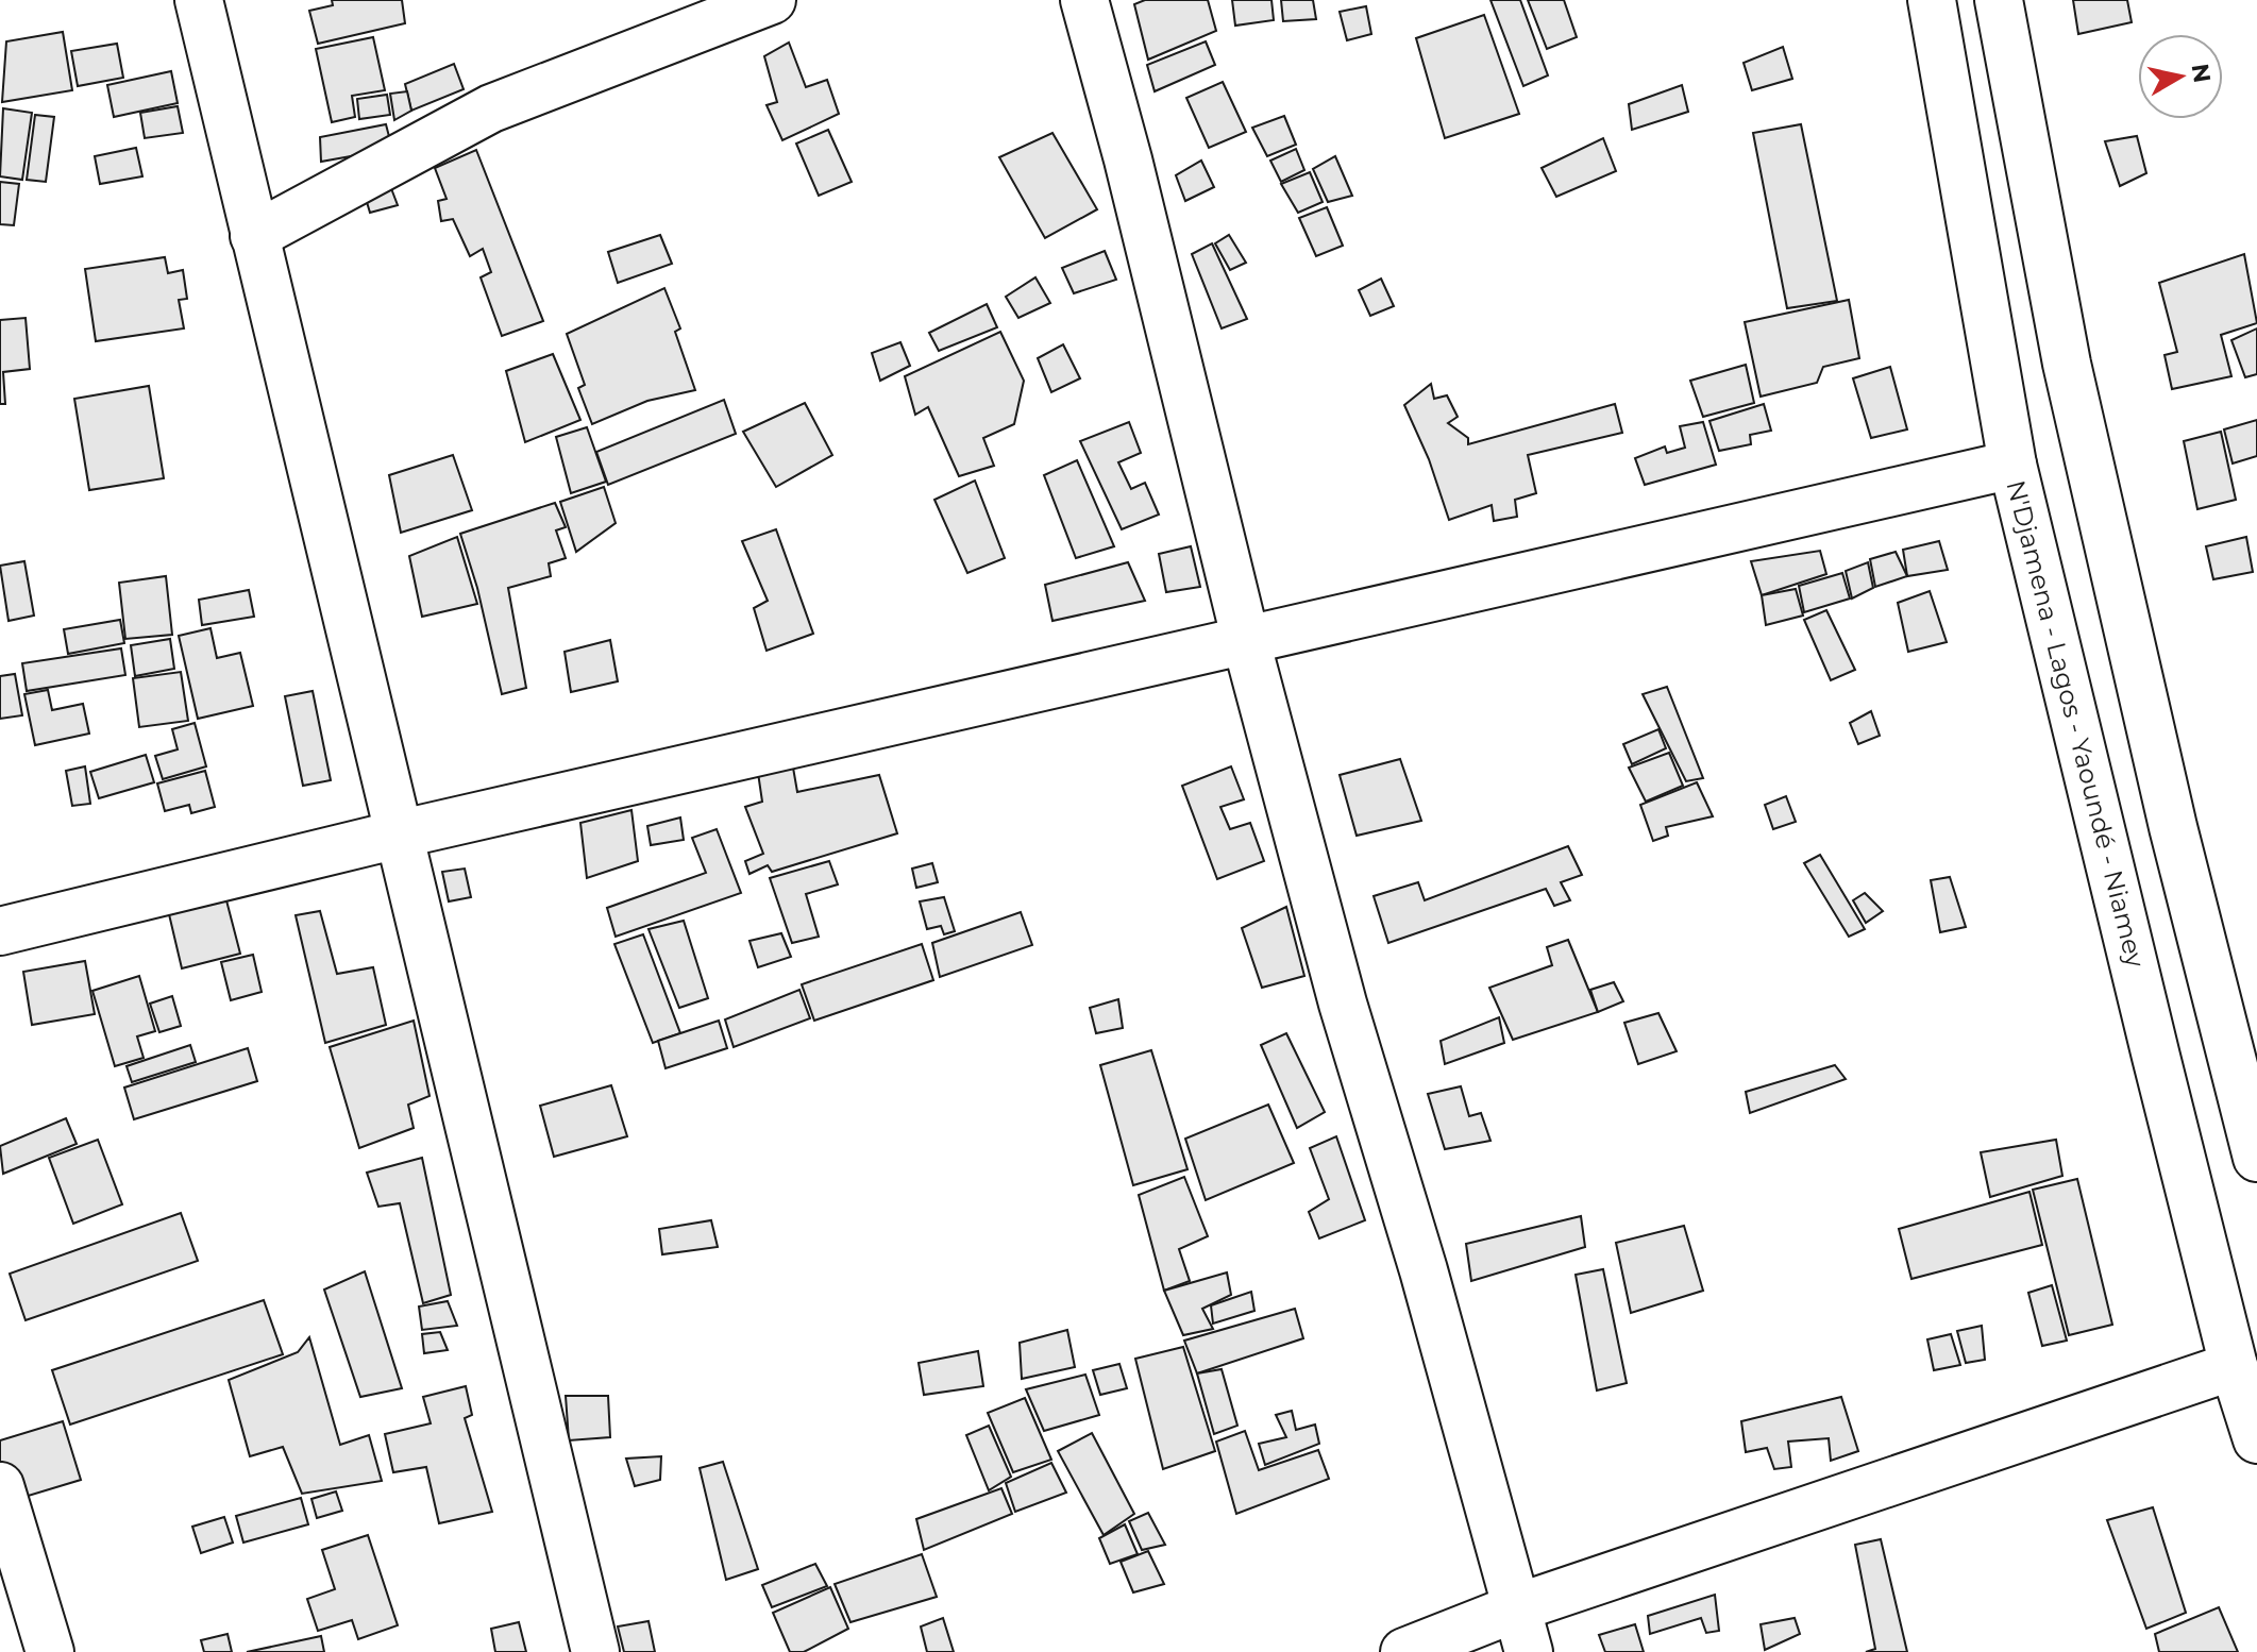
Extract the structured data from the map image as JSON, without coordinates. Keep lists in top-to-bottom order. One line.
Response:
{"streets":{"main road":["N'Djamena - Lagos - Yaoundé - Niamey"]},"north":"right"}
